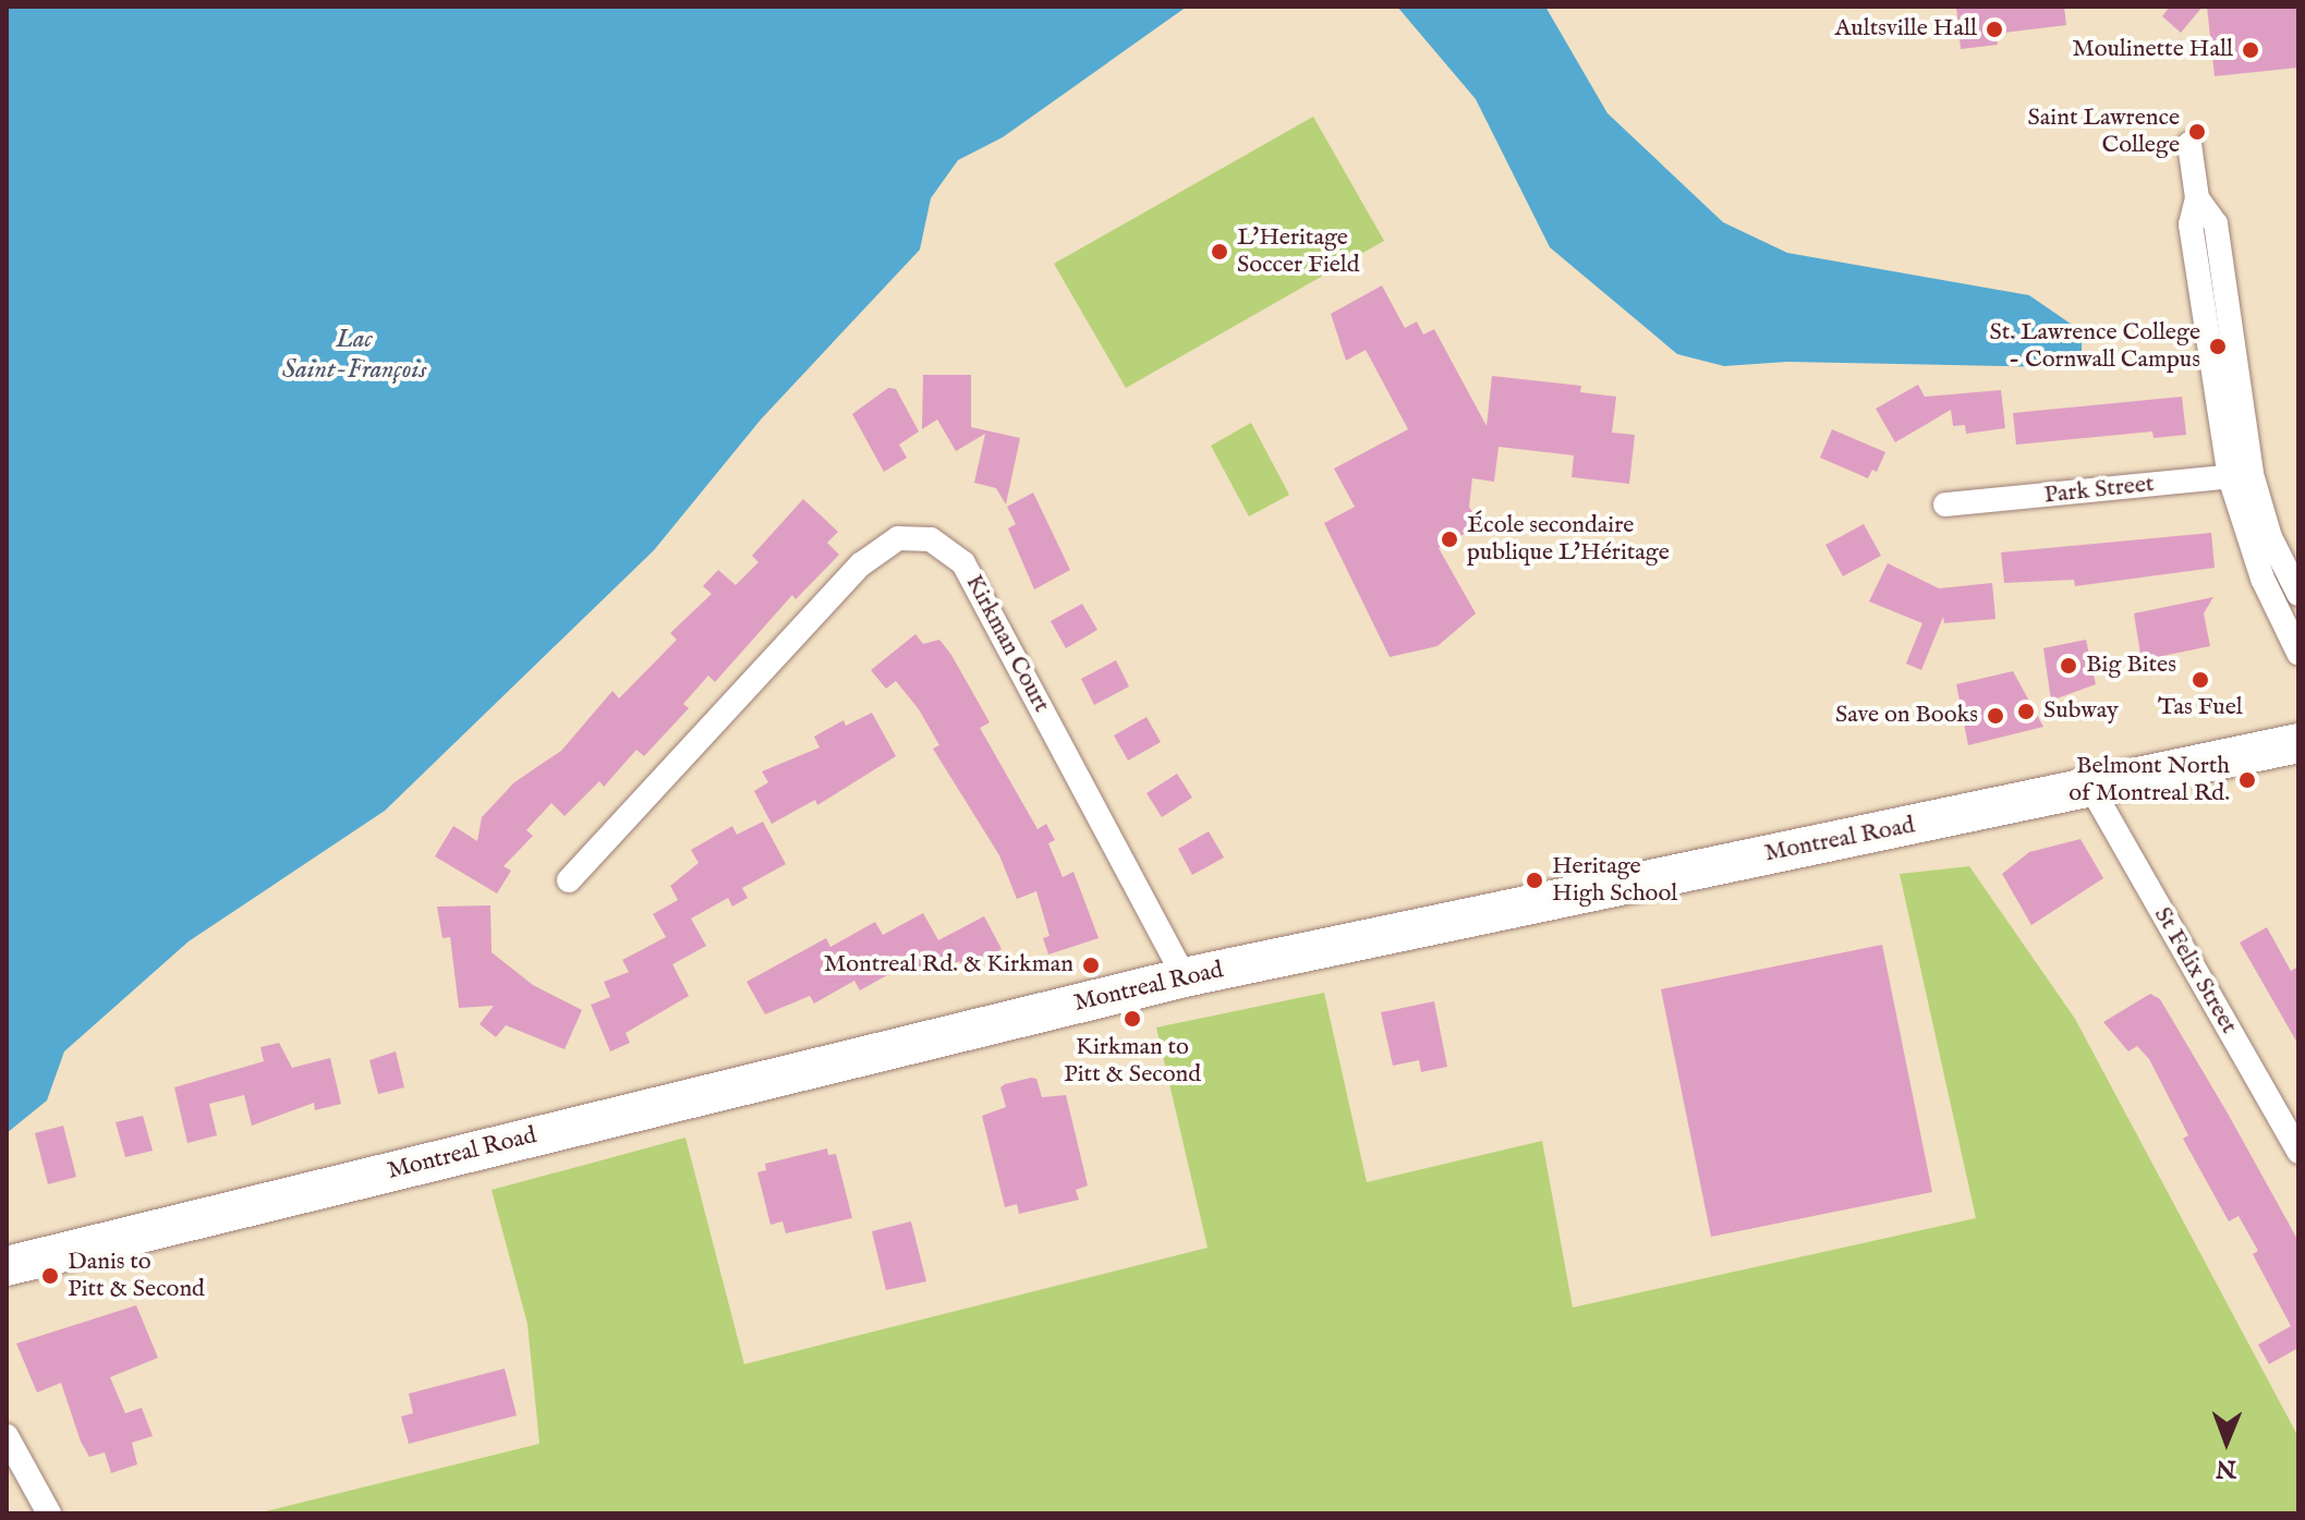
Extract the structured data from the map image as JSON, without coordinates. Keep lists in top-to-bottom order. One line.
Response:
{"streets":{"main road":["Montreal Road"],"street":["Park Street","Kirkman Court","St Felix Street"]},"crossings":[["Kirkman Court","Montreal Road"],["Montreal Road","St Felix Street"]],"water":["Lac Saint-François"],"places":["Aultsville Hall","Moulinette Hall","Saint Lawrence College","L'Heritage Soccer Field","St. Lawrence College - Cornwall Campus","École secondaire publique L'Héritage","Big Bites","Tas Fuel","Subway","Save on Books","Belmont North of Montreal Rd.","Heritage High School","Montreal Rd. & Kirkman","Kirkman to Pitt & Second","Danis to Pitt & Second"],"north":"bottom"}
